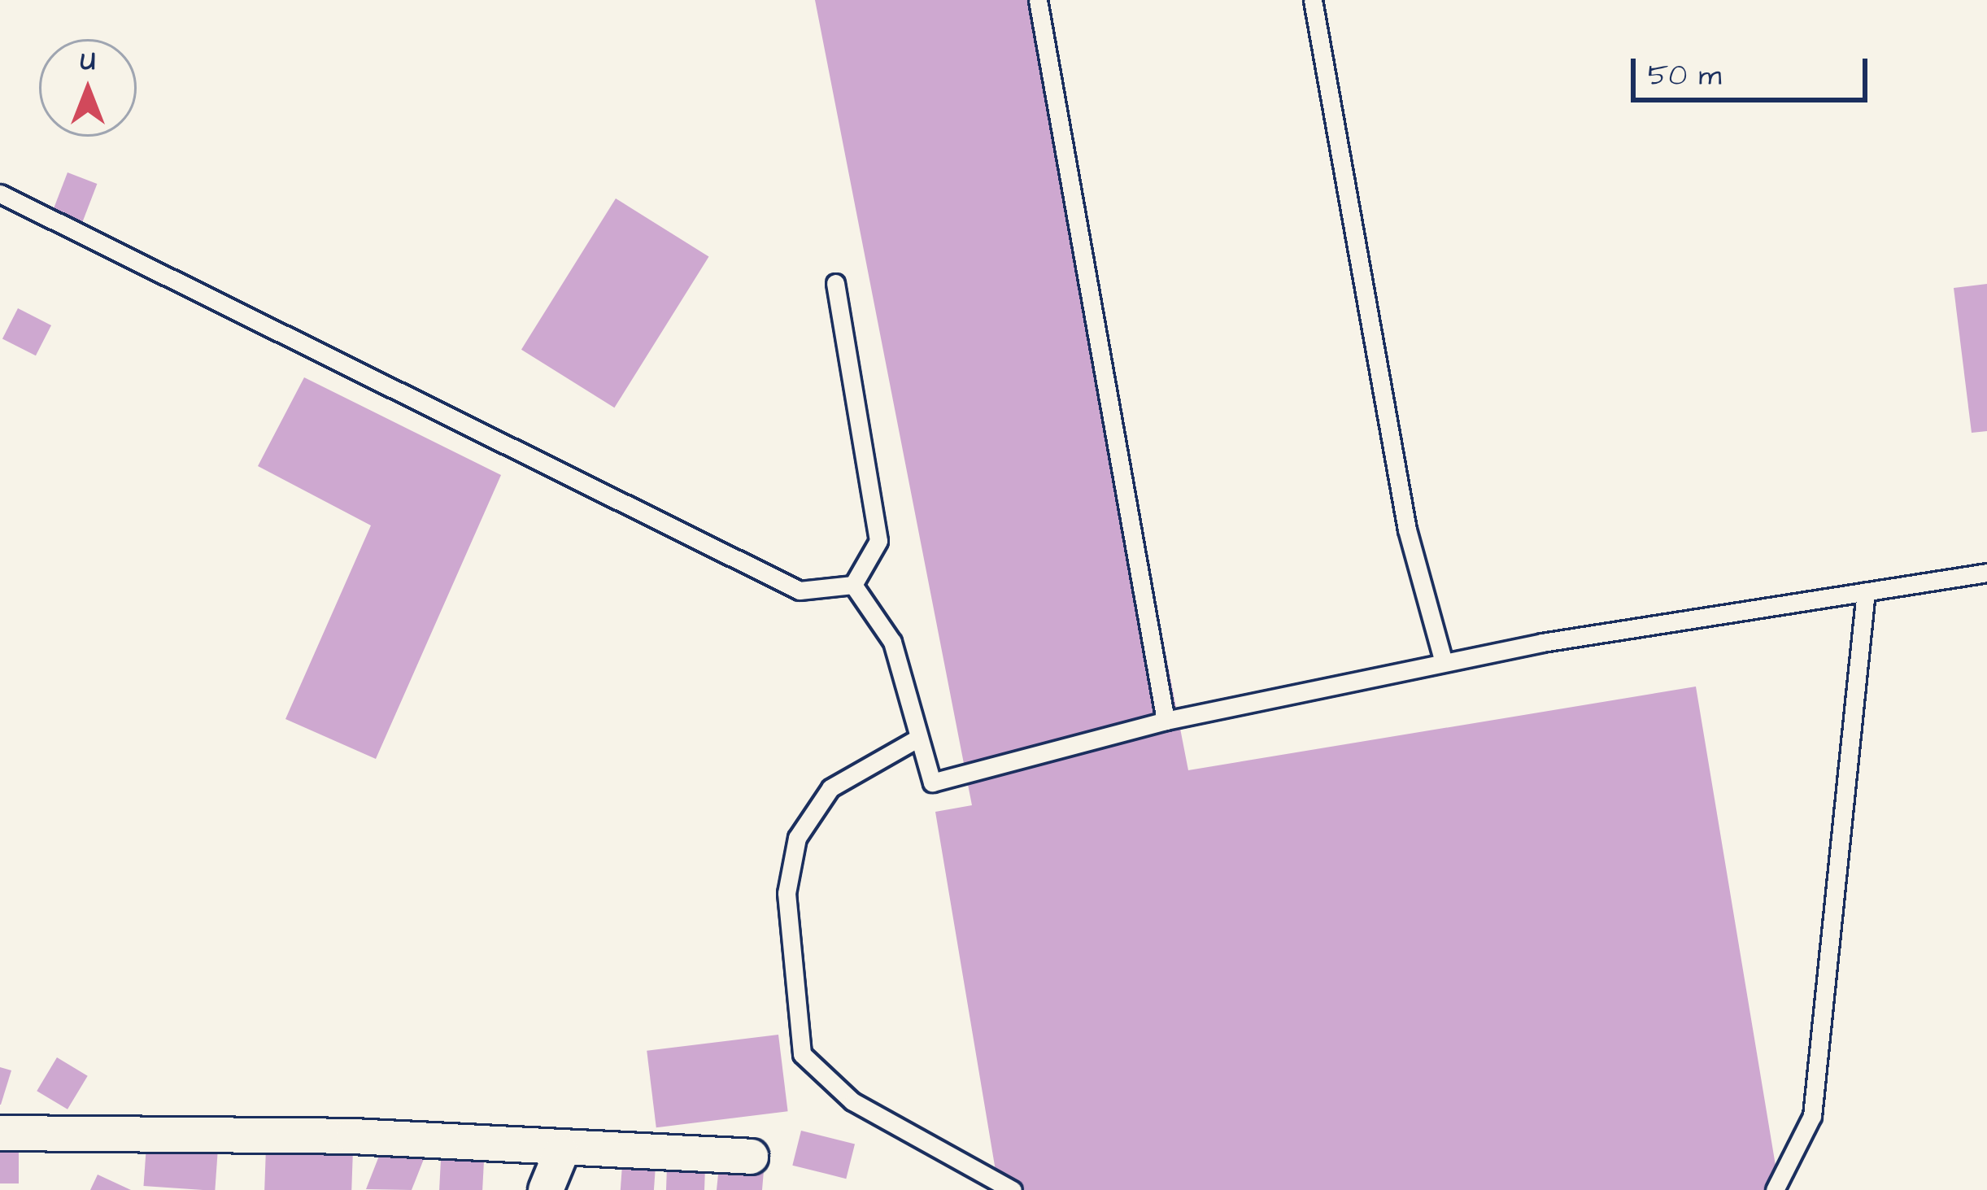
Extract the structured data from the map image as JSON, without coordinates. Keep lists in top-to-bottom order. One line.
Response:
{"scale_bar":"50 m","north":"top"}
